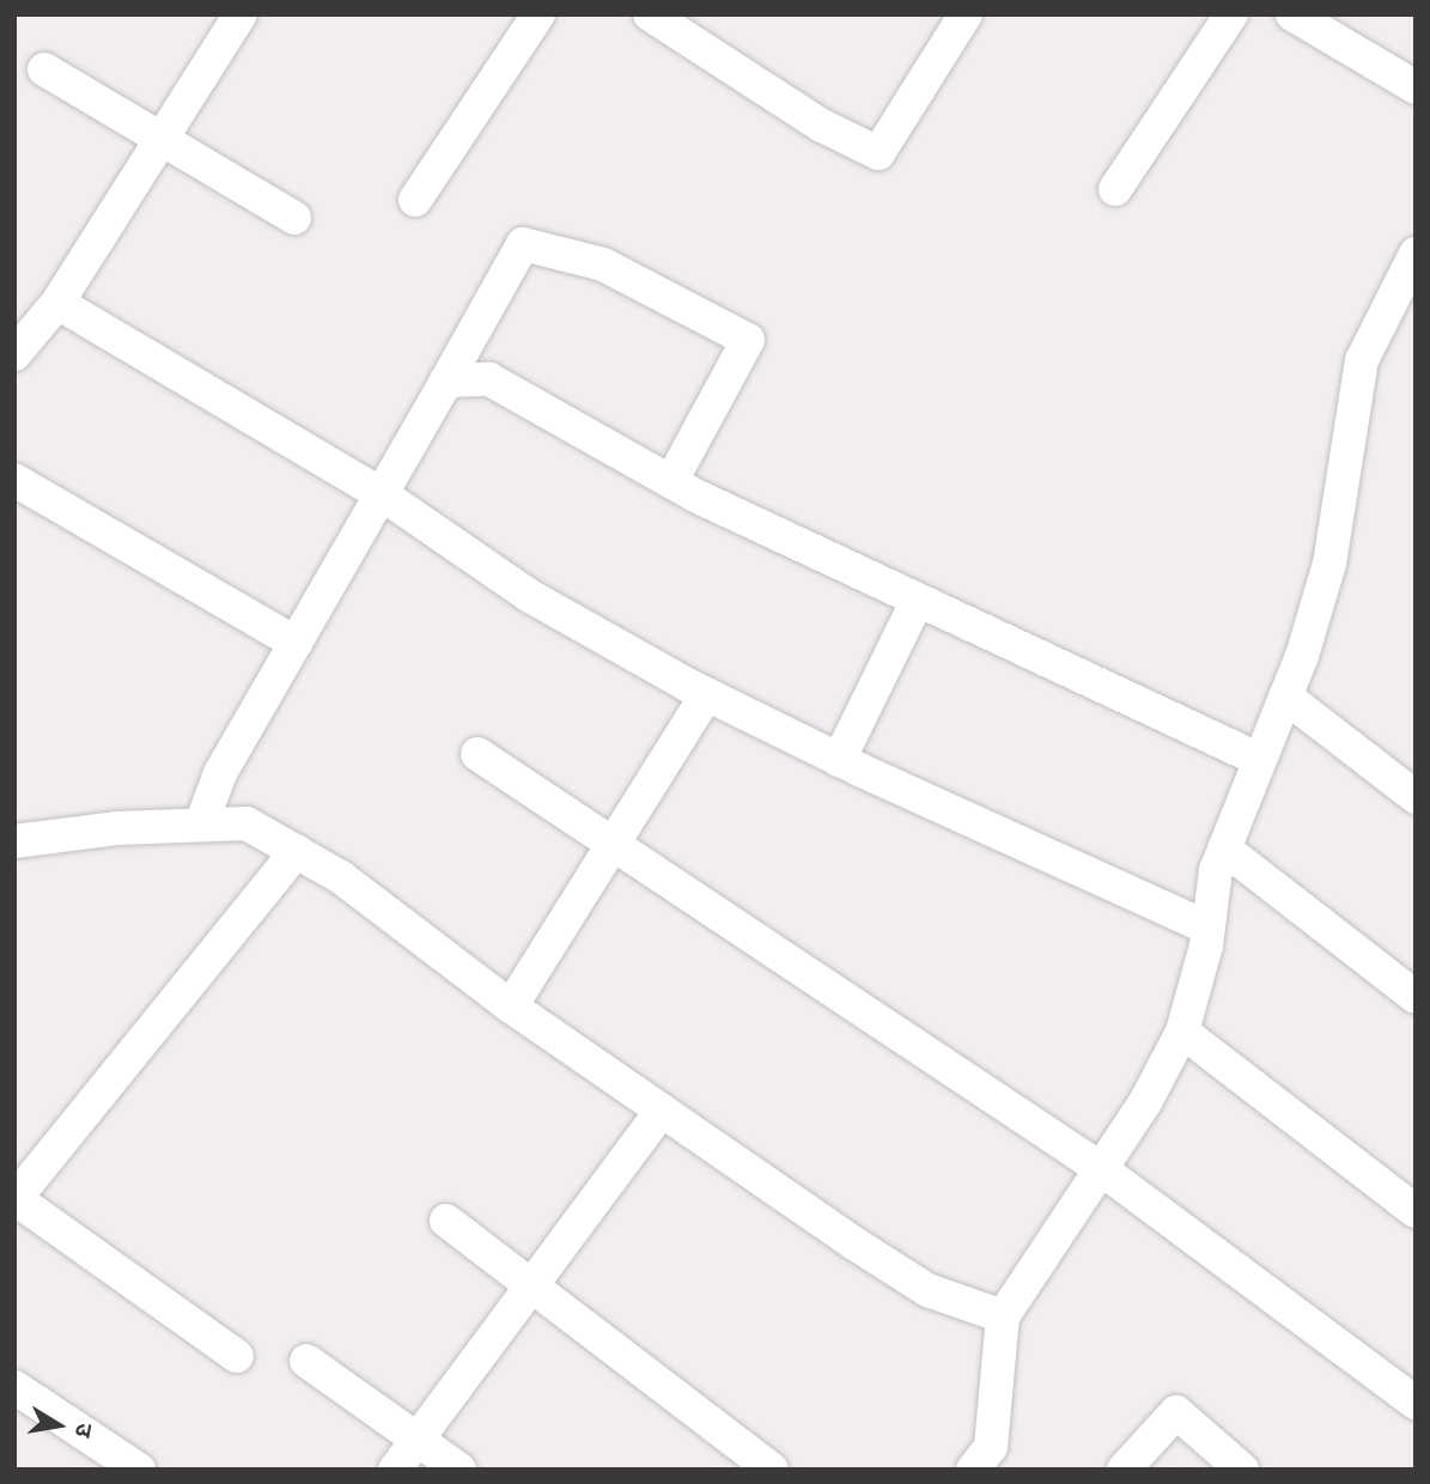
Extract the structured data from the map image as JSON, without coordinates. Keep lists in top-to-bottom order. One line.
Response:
{"north":"right"}
